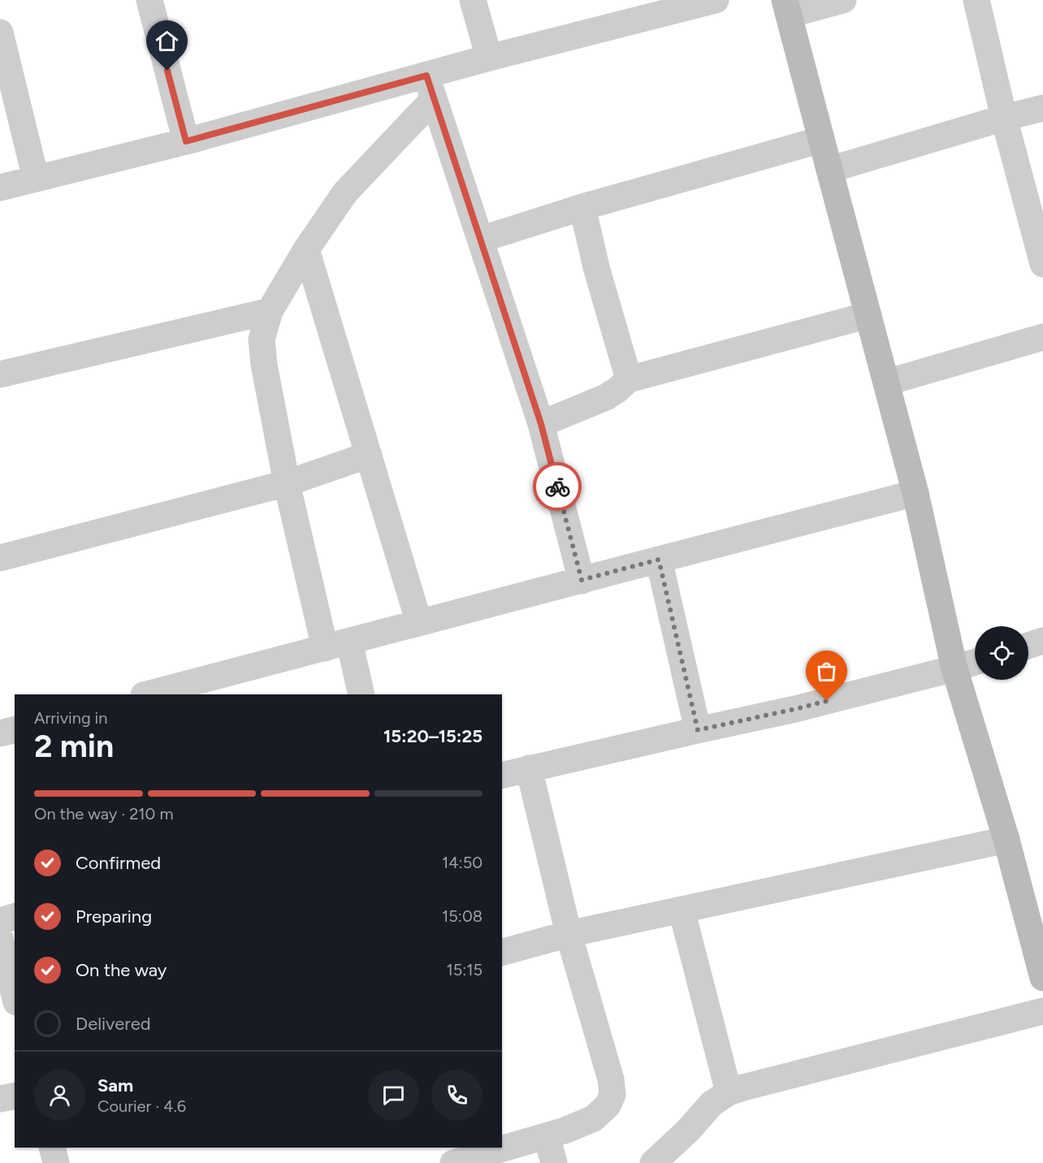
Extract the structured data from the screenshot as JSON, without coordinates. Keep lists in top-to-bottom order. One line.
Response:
{"page":{"heading":["2 min","Arriving in","15:20–15:25"],"panel":["Sam","Courier · 4.6"],"bar":"On the way · 210 m","list":[["Confirmed","14:50"],["Preparing","15:08"],["On the way","15:15"],"Delivered"]}}
